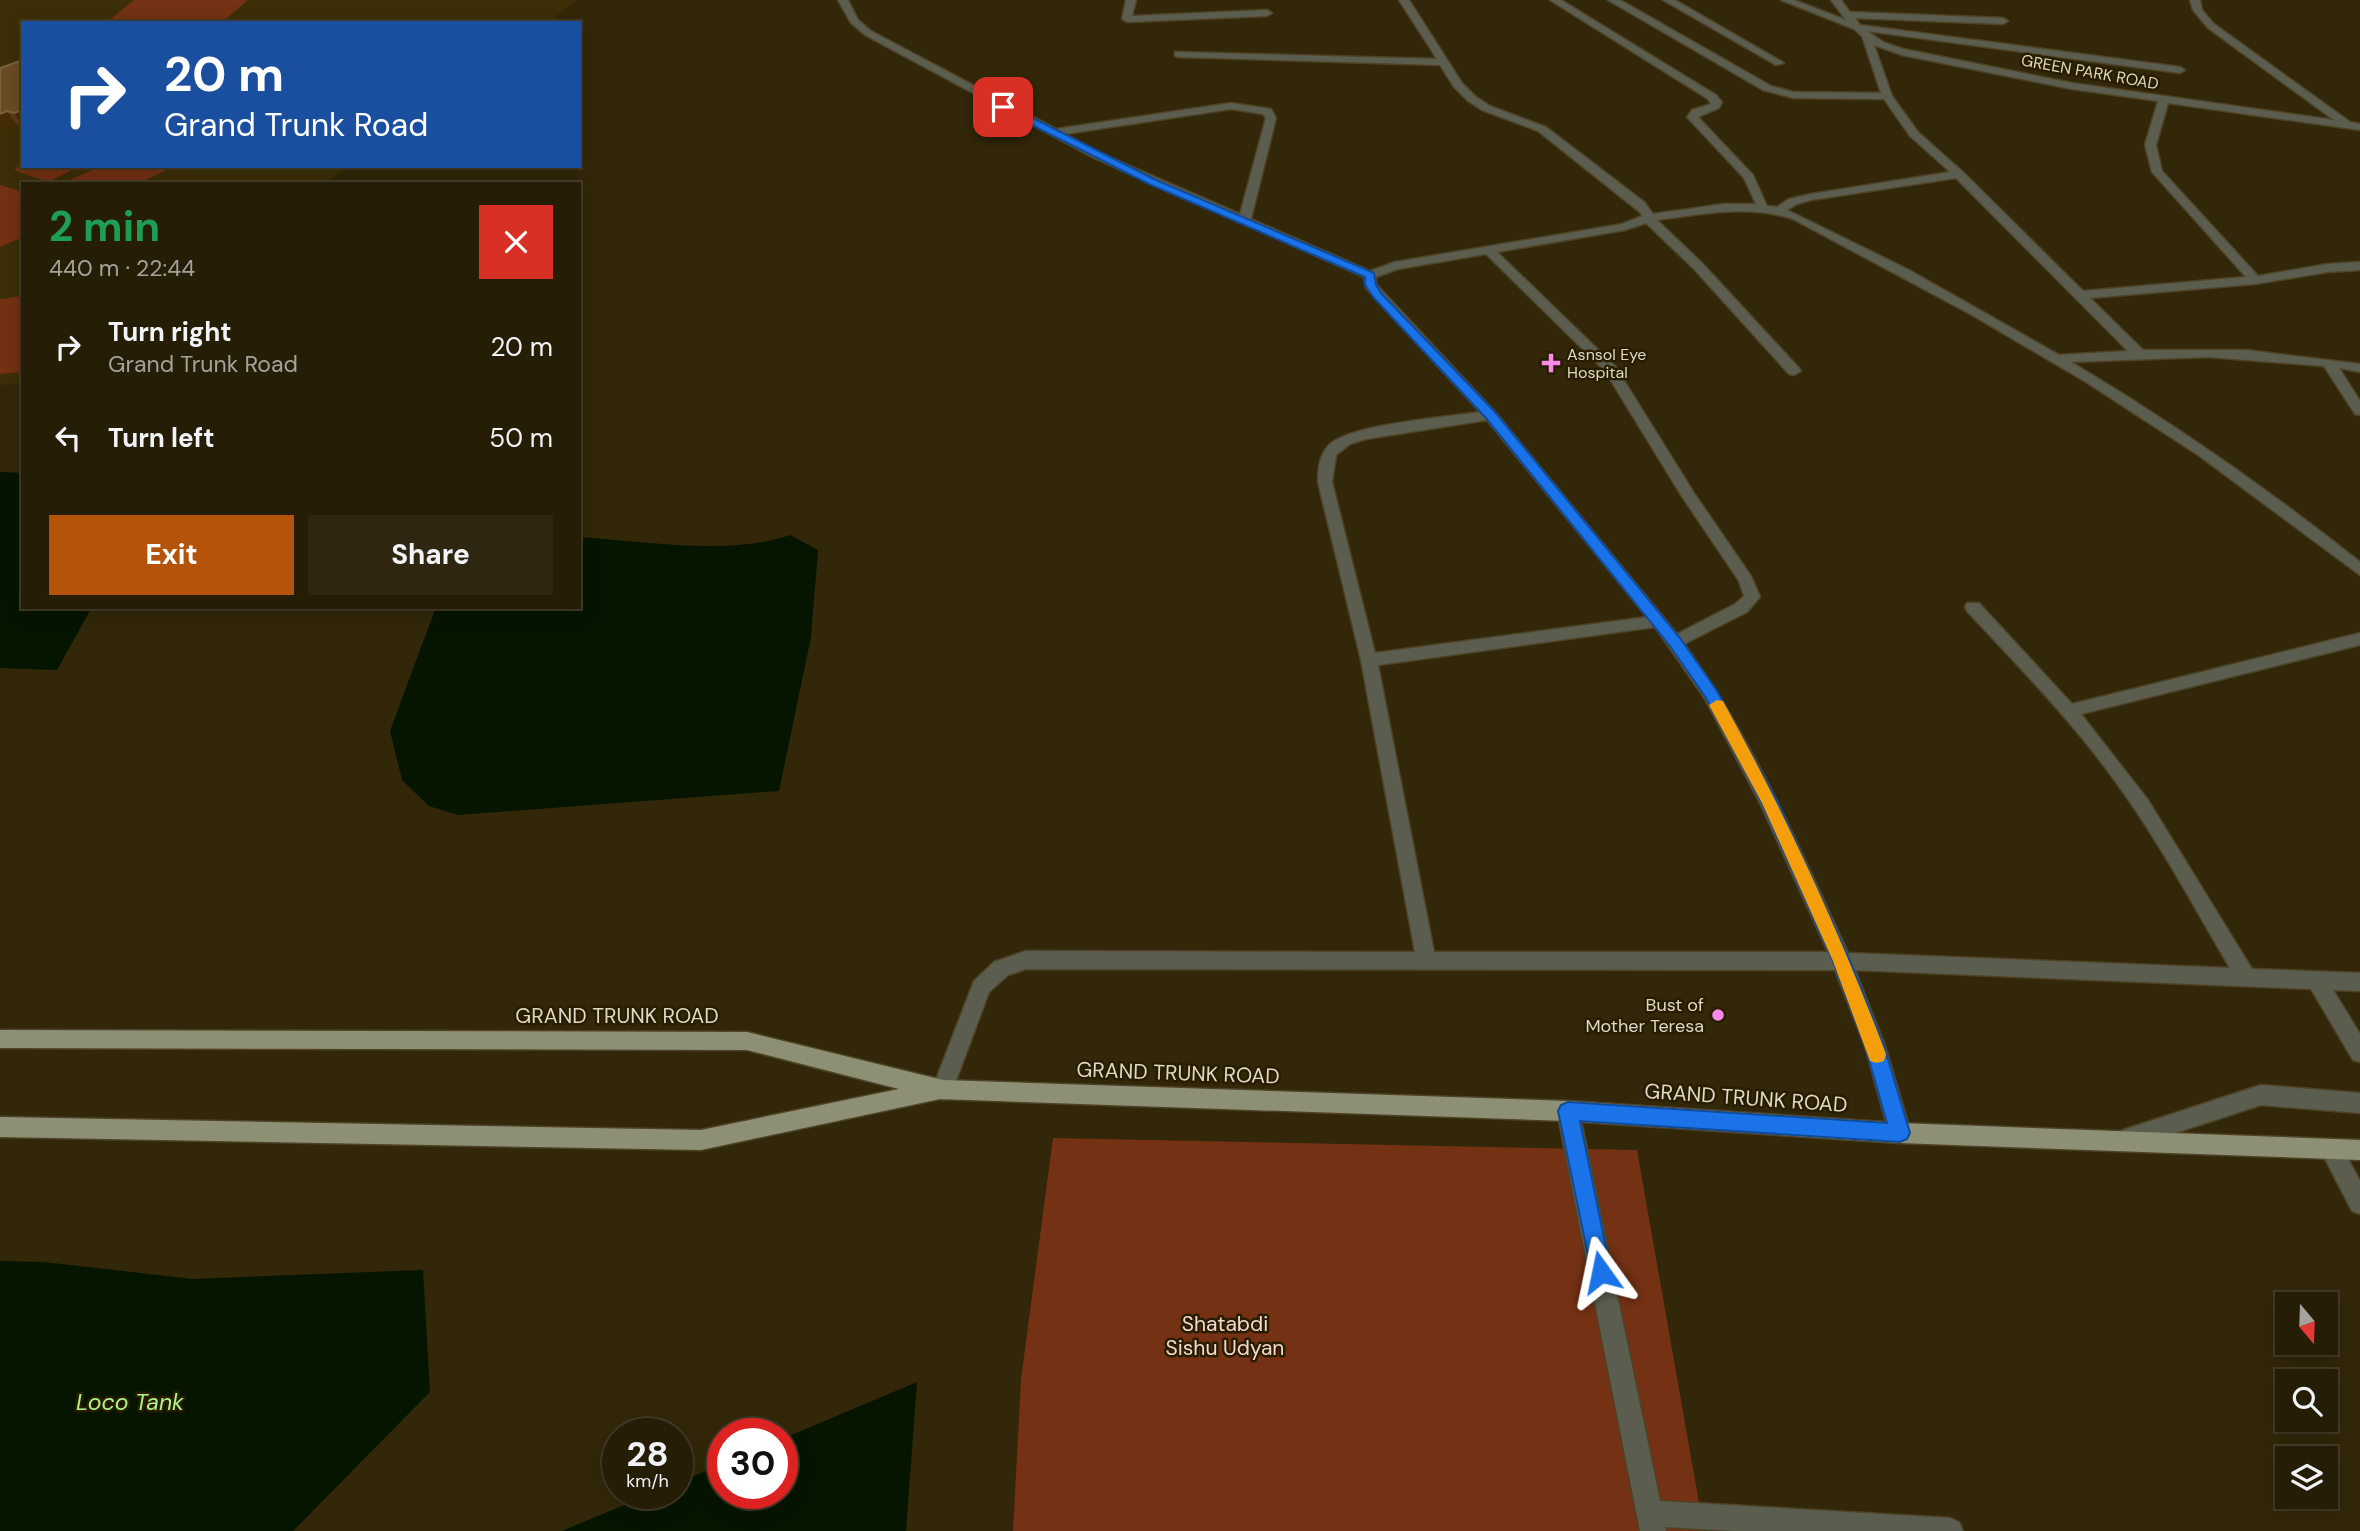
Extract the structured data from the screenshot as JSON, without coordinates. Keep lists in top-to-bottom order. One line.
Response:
{"streets":{"main road":["GRAND TRUNK ROAD"],"street":["GREEN PARK ROAD"]},"water":["Loco Tank"],"parks":["Shatabdi Sishu Udyan"],"places":{"health":["Asnsol Eye Hospital"],"other":["Bust of Mother Teresa"]},"north":"bottom","page":{"turn":["20 m","Grand Trunk Road"],"heading":["2 min","440 m · 22:44"],"list":[{"name":"Turn right","note":"Grand Trunk Road","value":"20 m"},{"name":"Turn left","value":"50 m"}],"buttons":["Exit","Share"],"speed":"28 km/h","limit":"30"}}
